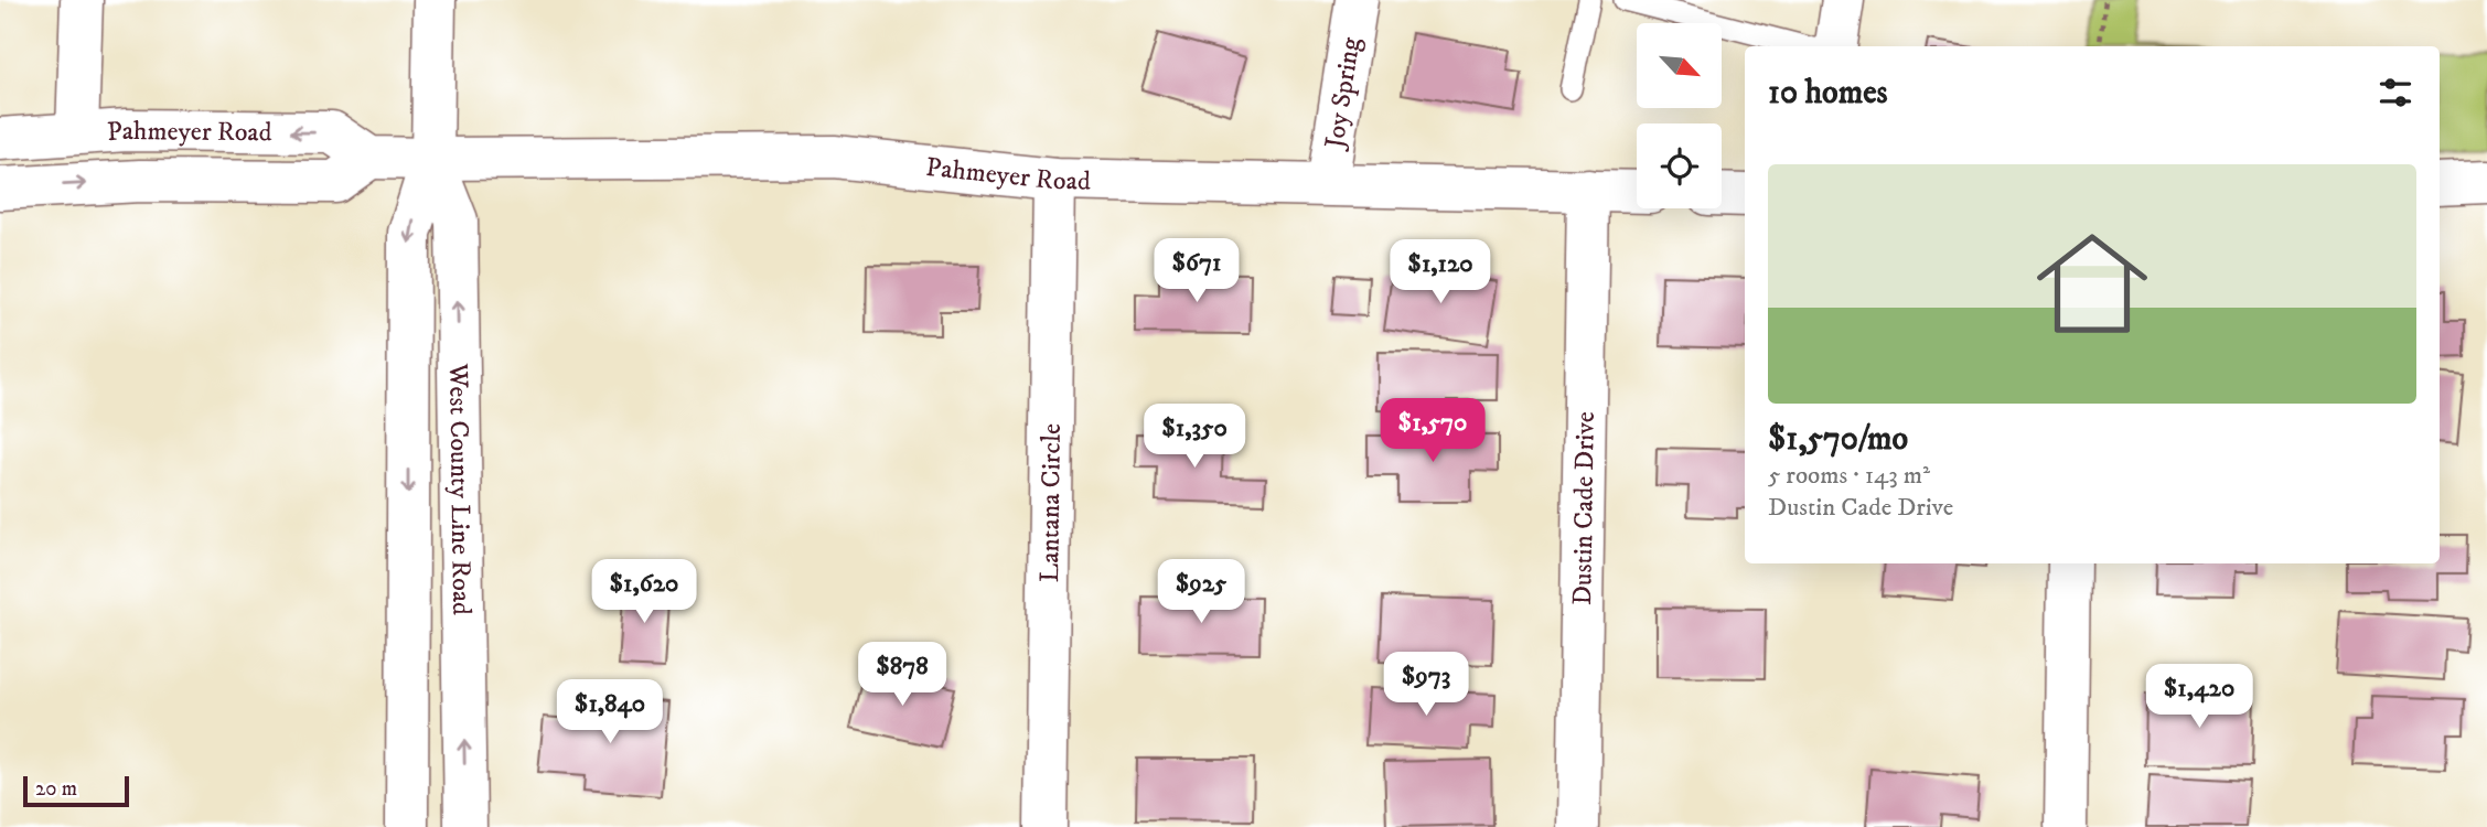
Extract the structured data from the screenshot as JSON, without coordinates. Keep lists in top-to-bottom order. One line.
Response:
{"streets":{"street":["Joy Spring","Pahmeyer Road","West County Line Road","Lantana Circle","Dustin Cade Drive"]},"crossings":[["Joy Spring","Pahmeyer Road"],["Pahmeyer Road","West County Line Road"],["Pahmeyer Road","Lantana Circle"],["Pahmeyer Road","Dustin Cade Drive"]],"scale_bar":"20 m","north":"bottom right","page":{"heading":"10 homes","list":[{"name":"$1,570/mo","note":"5 rooms · 143 m² · Dustin Cade Drive"}],"price":["$671","$1,120","$1,570","$1,350","$1,620","$925","$878","$973","$1,420","$1,840"],"scale":"20 m"}}
